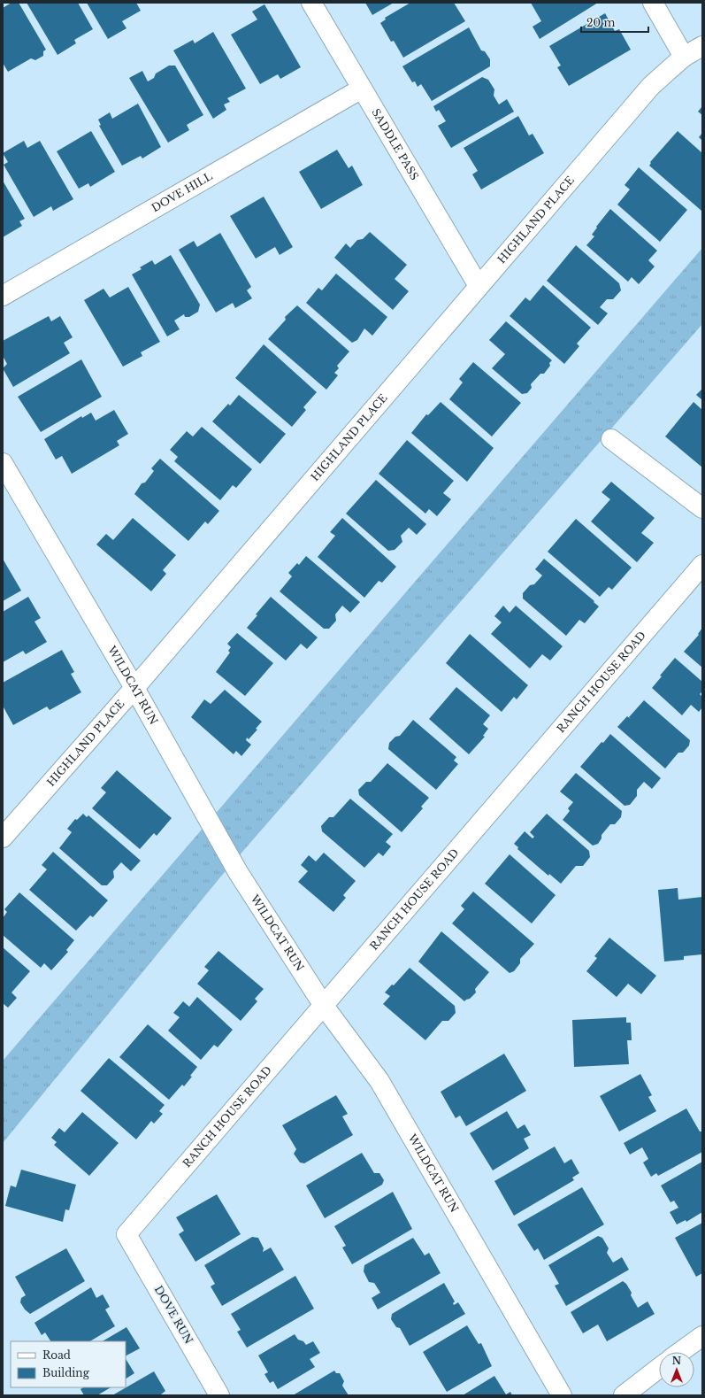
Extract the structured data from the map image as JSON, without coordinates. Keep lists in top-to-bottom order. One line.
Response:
{"streets":{"street":["SADDLE PASS","DOVE HILL","HIGHLAND PLACE","RANCH HOUSE ROAD","WILDCAT RUN","DOVE RUN"]},"crossings":[["SADDLE PASS","DOVE HILL"],["SADDLE PASS","HIGHLAND PLACE"],["HIGHLAND PLACE","WILDCAT RUN"],["RANCH HOUSE ROAD","WILDCAT RUN"],["RANCH HOUSE ROAD","DOVE RUN"]],"legend":["Road","Building"],"scale_bar":"20 m","north":"top"}
